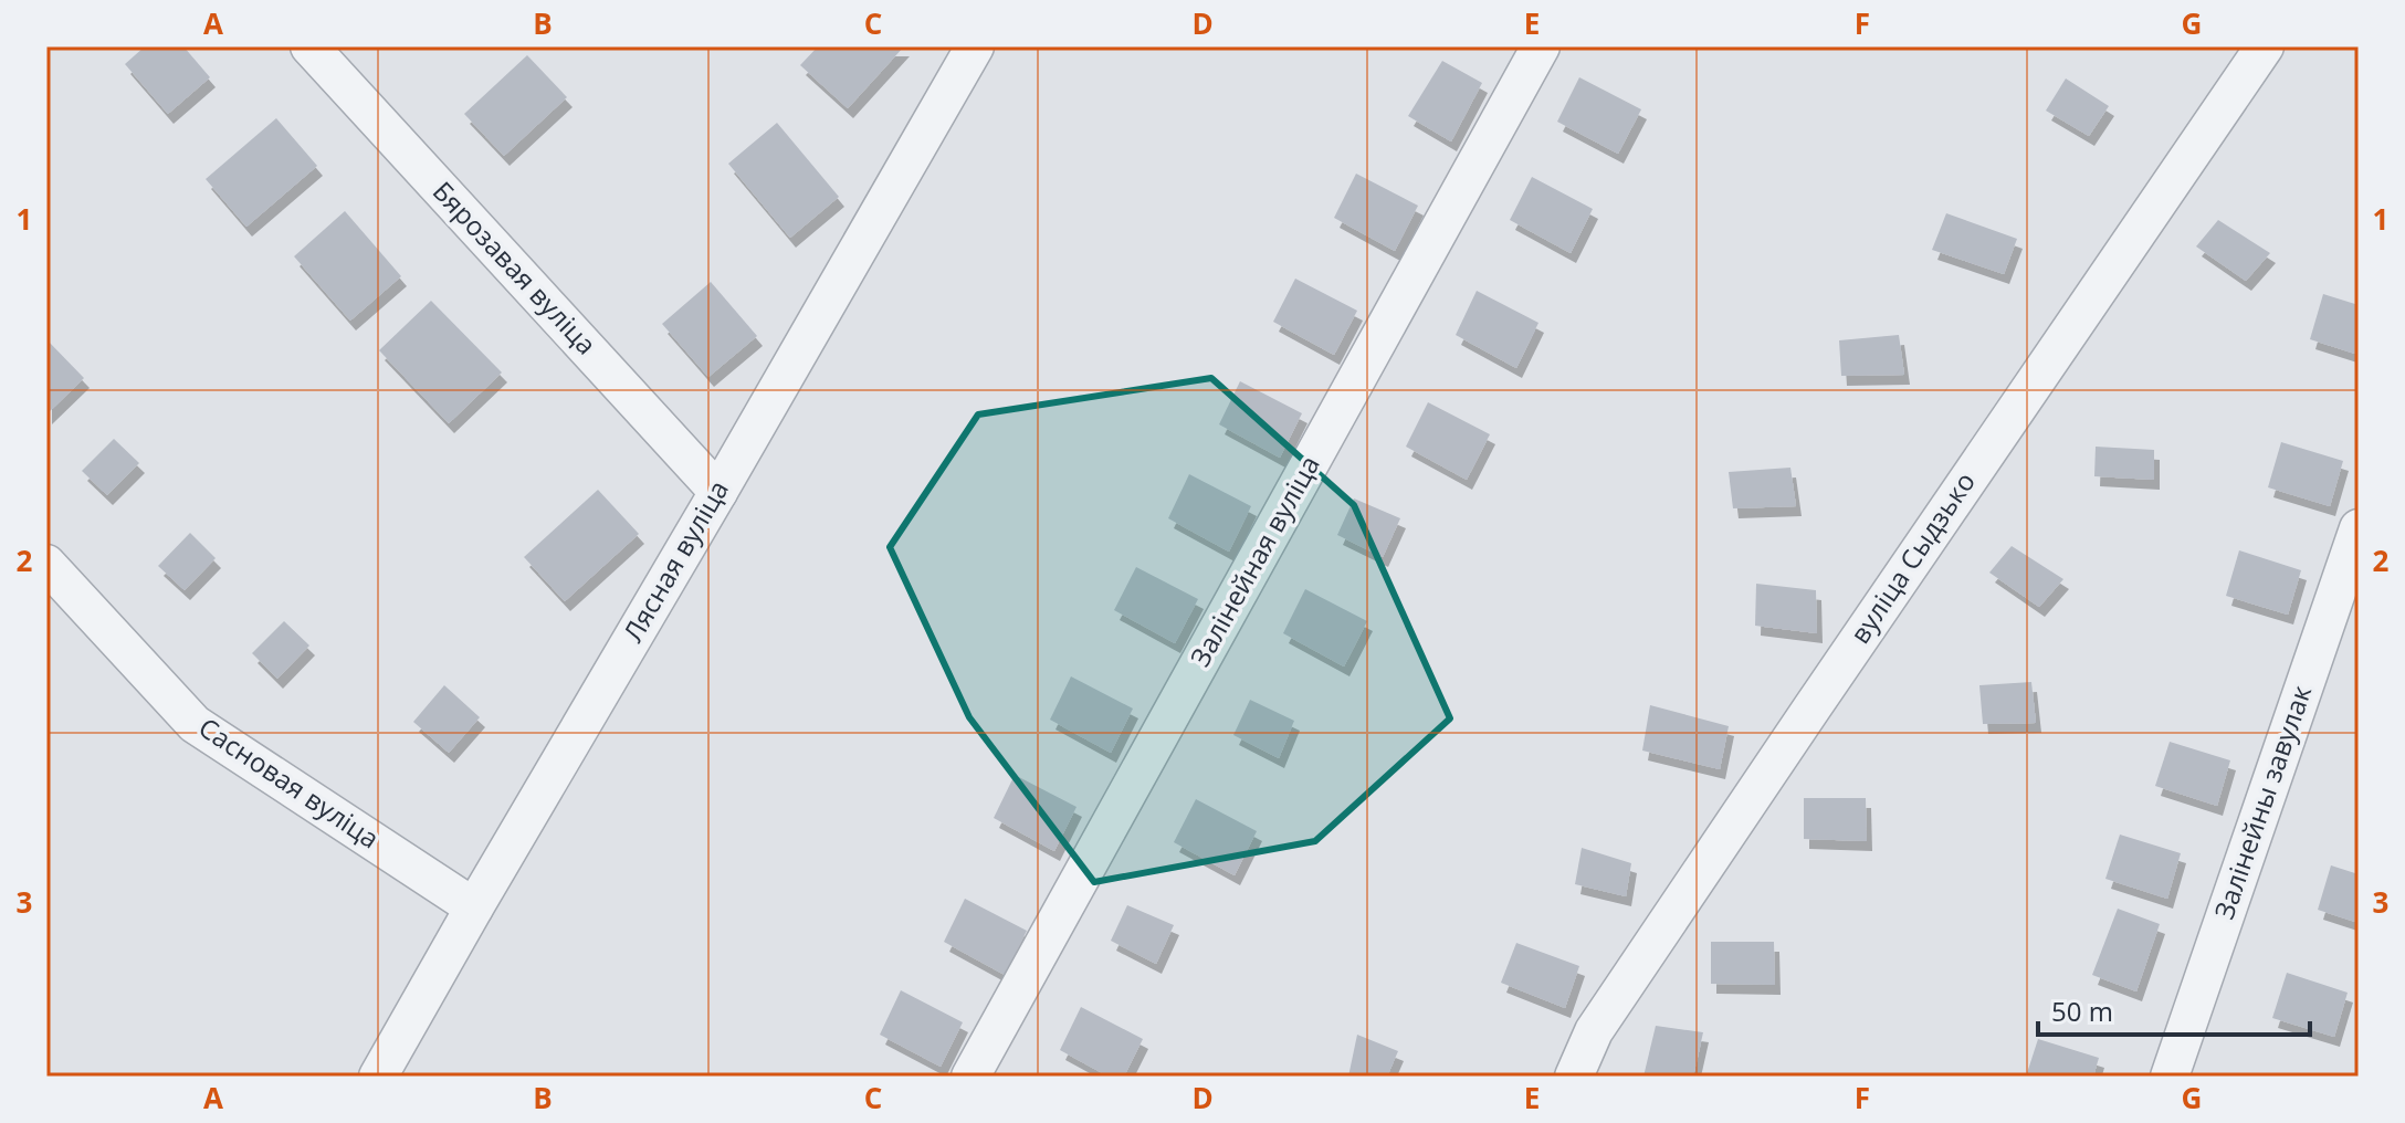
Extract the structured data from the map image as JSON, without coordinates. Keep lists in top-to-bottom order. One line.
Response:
{"streets":{"street":["Бярозавая вуліца","вуліца Сыдзько","Лясная вуліца","Залінейная вуліца","Сасновая вуліца","Залінейны завулак"]},"crossings":[["Бярозавая вуліца","Лясная вуліца"],["Лясная вуліца","Сасновая вуліца"]],"scale_bar":"50 m","grid":{"columns":["A","B","C","D","E","F","G"],"rows":["1","2","3"]}}
